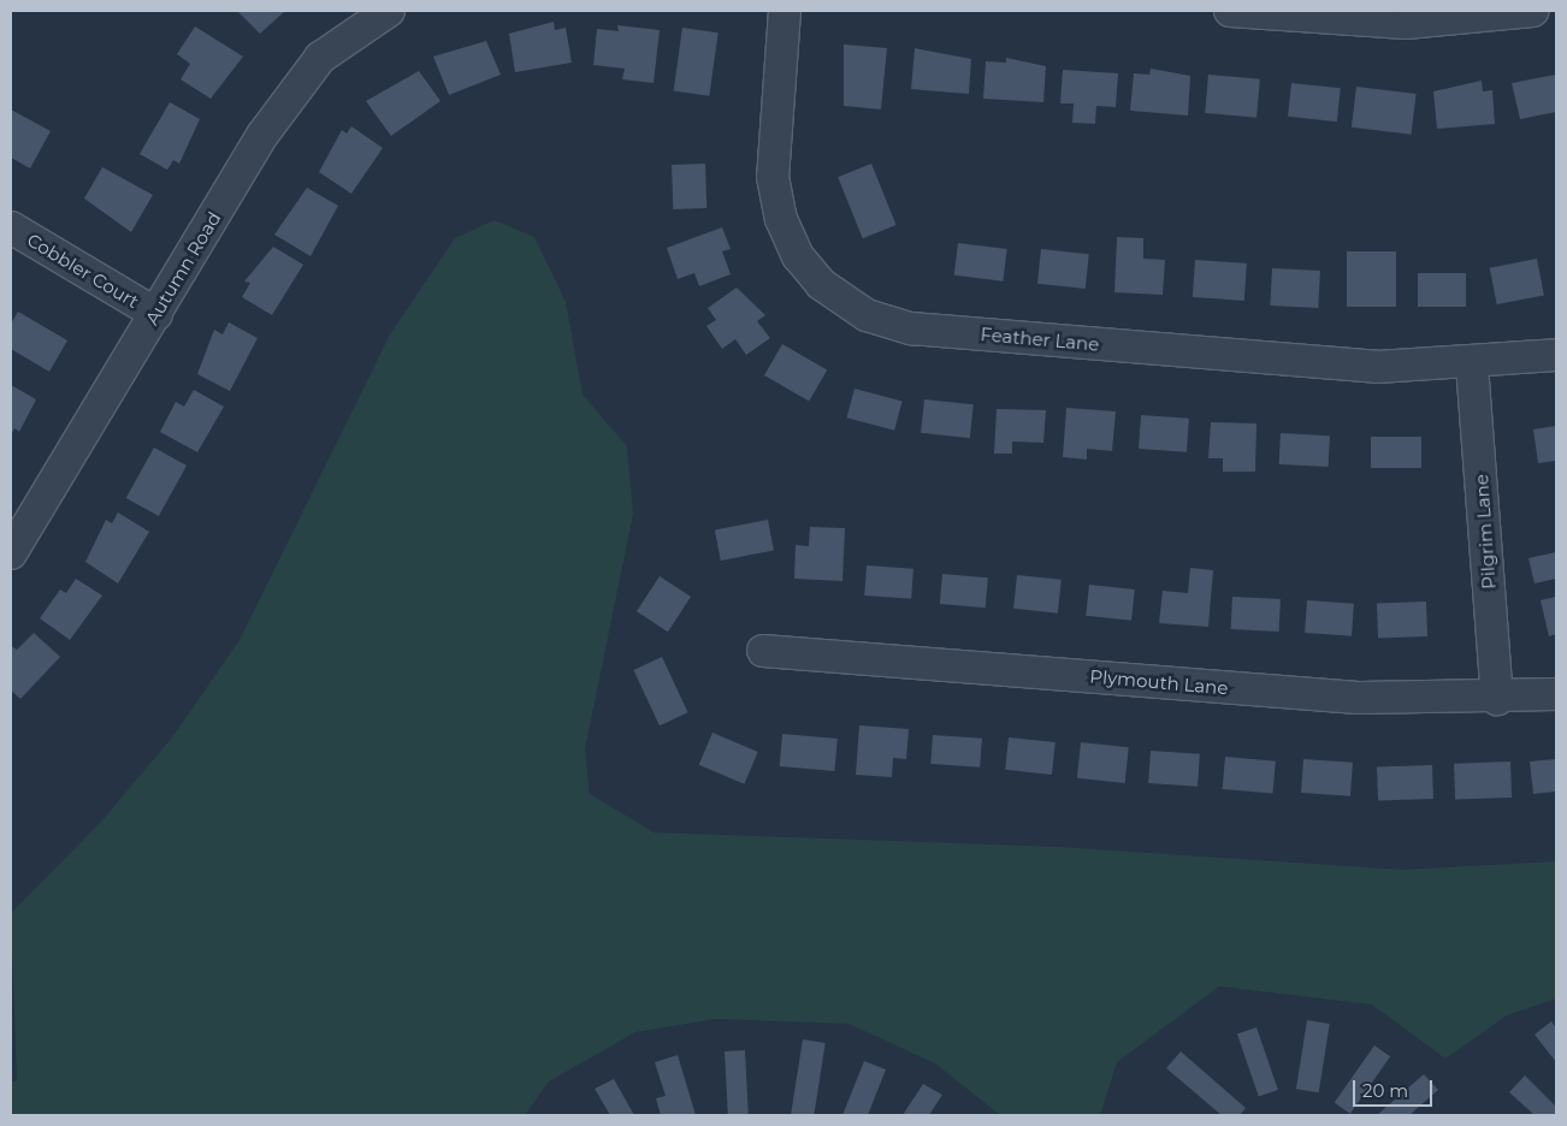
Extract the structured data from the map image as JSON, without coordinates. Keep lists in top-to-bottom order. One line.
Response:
{"streets":{"street":["Autumn Road","Cobbler Court","Feather Lane","Pilgrim Lane","Plymouth Lane"]},"crossings":[["Autumn Road","Cobbler Court"],["Feather Lane","Pilgrim Lane"],["Pilgrim Lane","Plymouth Lane"]],"scale_bar":"20 m"}
